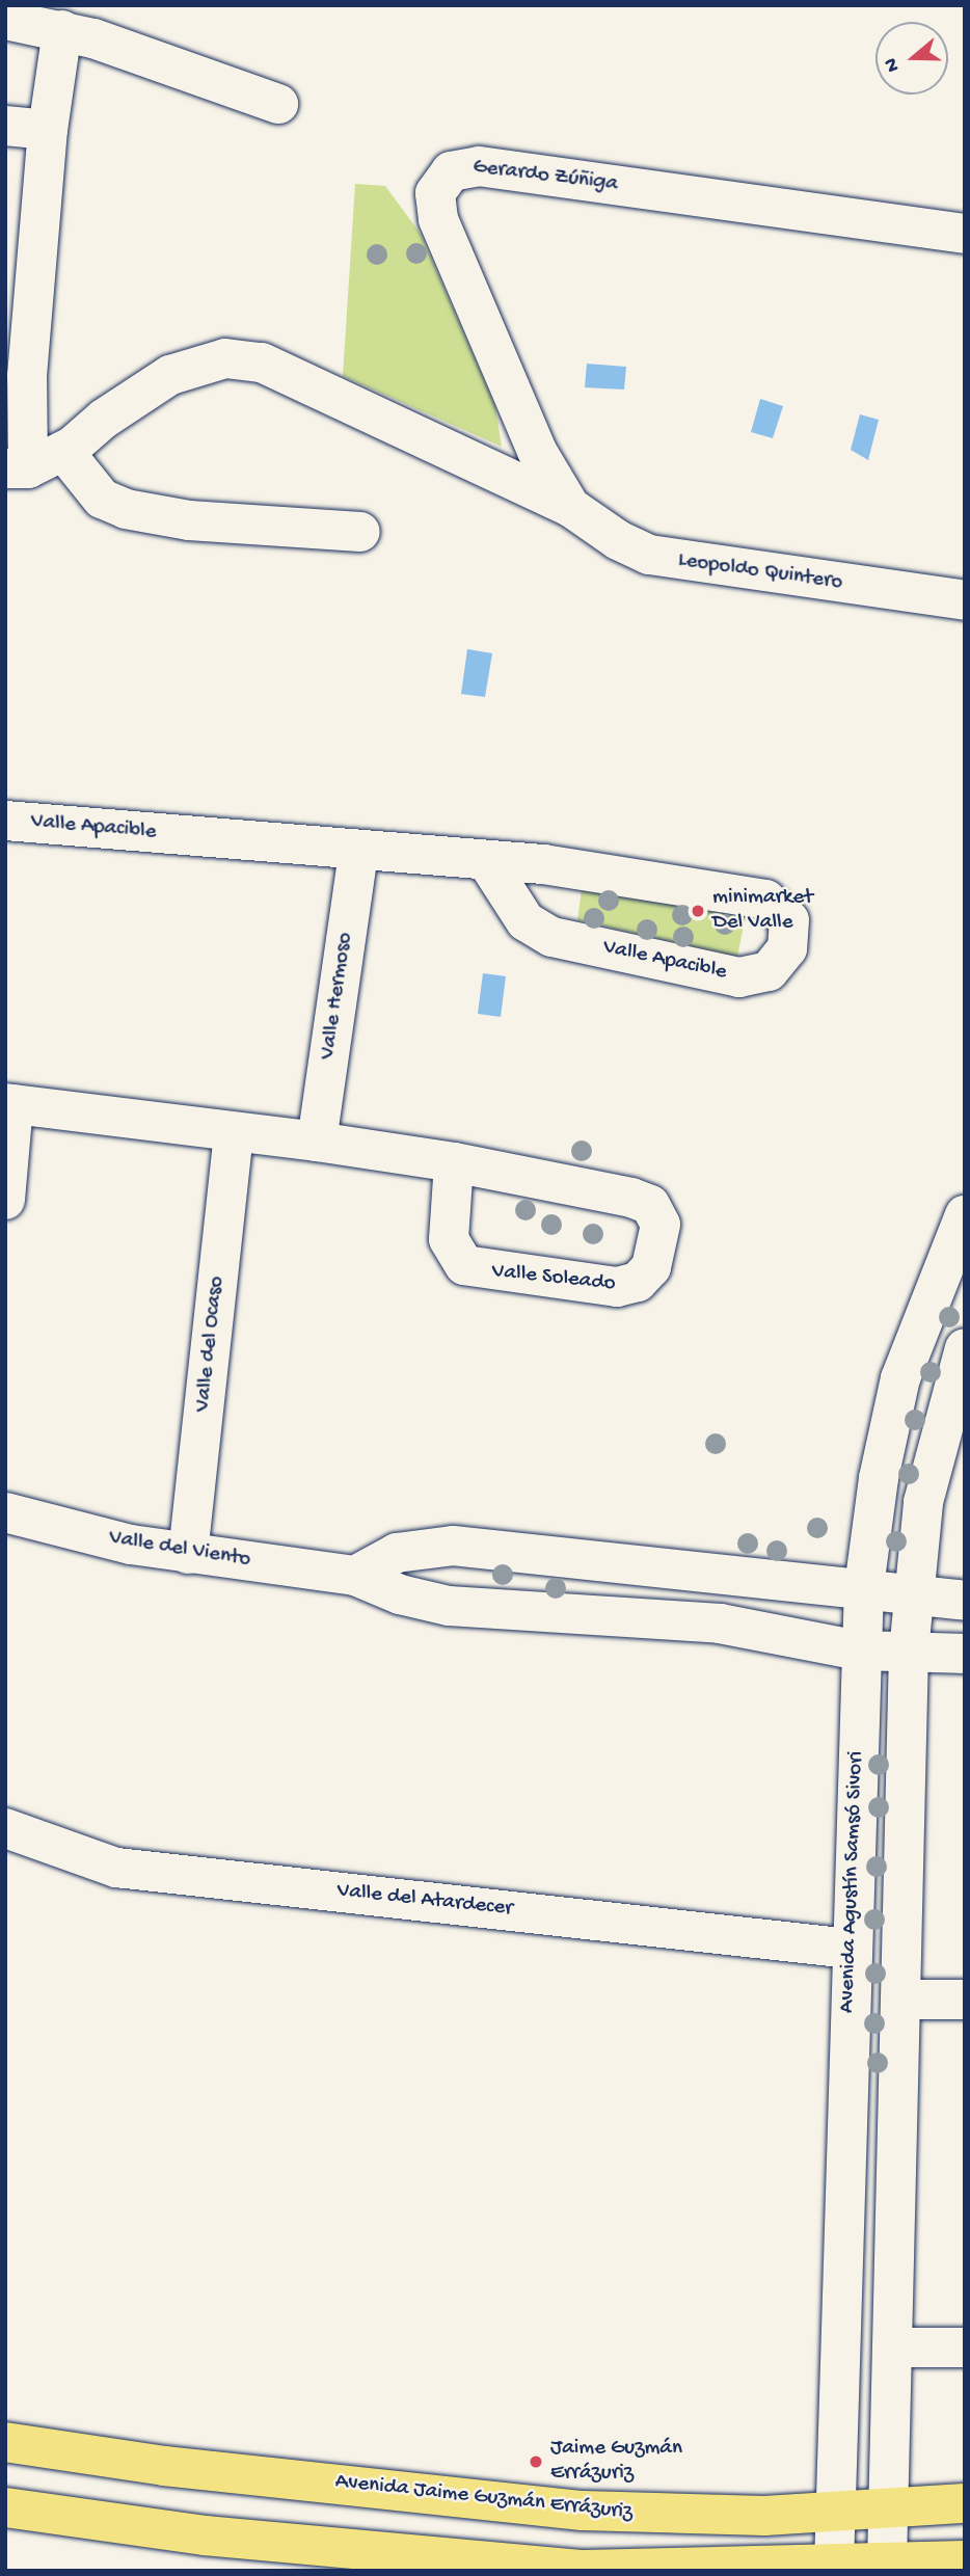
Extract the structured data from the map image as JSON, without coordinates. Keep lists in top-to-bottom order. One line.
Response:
{"streets":{"main road":["Avenida Jaime Guzmán Errázuriz"],"street":["Gerardo Zúñiga","Leopoldo Quintero","Valle Apacible","Valle Hermoso","Valle Soleado","Valle del Ocaso","Valle del Viento","Avenida Agustín Samsó Sivori","Valle del Atardecer"]},"crossings":[["Gerardo Zúñiga","Leopoldo Quintero"],["Valle Apacible","Valle Hermoso"],["Valle Hermoso","Valle Soleado"],["Valle Soleado","Valle del Ocaso"],["Valle del Ocaso","Valle del Viento"],["Valle del Viento","Avenida Agustín Samsó Sivori"],["Avenida Agustín Samsó Sivori","Valle del Atardecer"],["Avenida Agustín Samsó Sivori","Avenida Jaime Guzmán Errázuriz"]],"places":["minimarket Del Valle","Jaime Guzmán Errázuriz"],"north":"left"}
